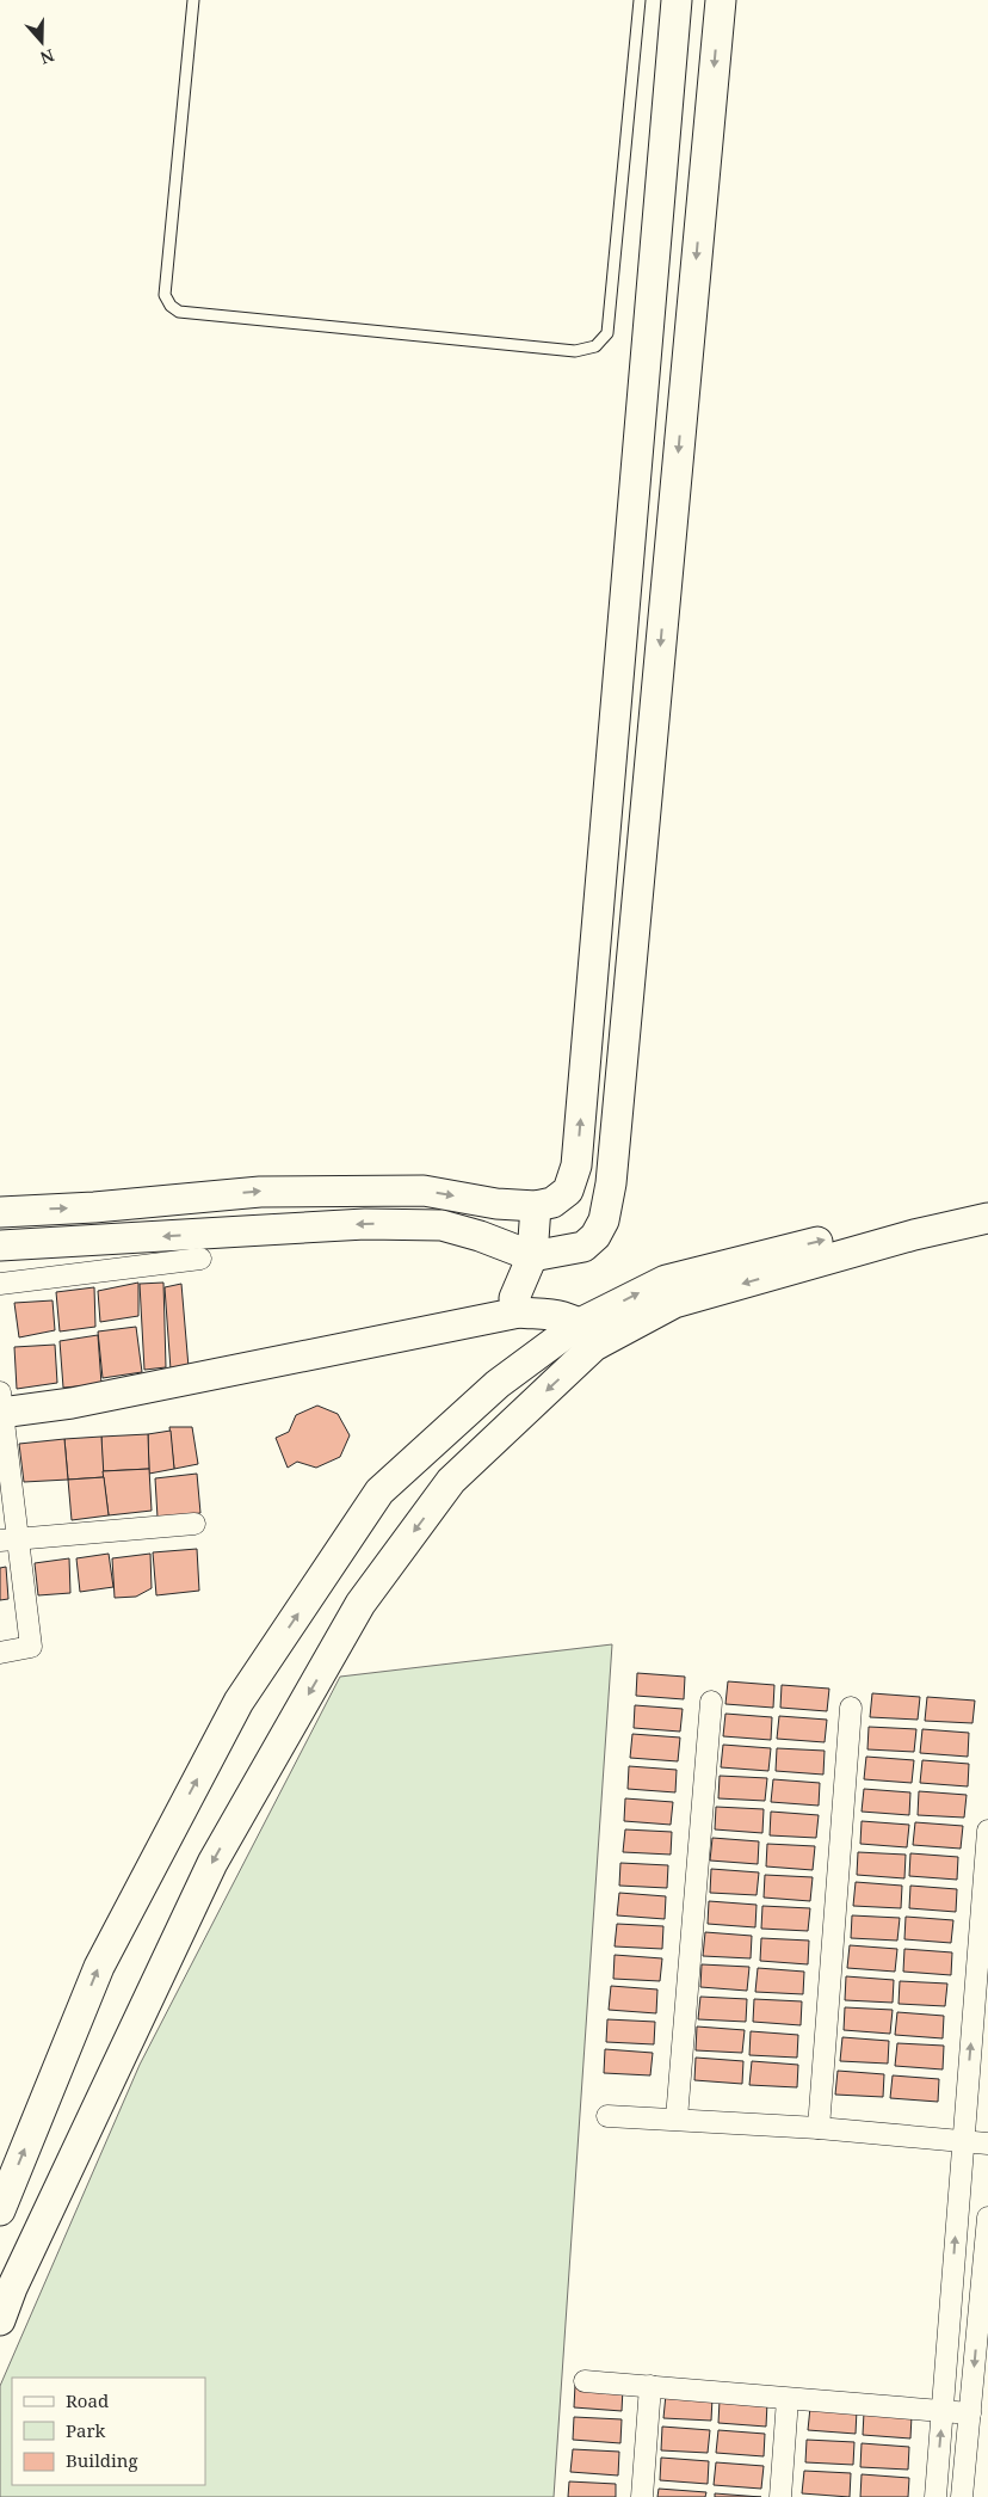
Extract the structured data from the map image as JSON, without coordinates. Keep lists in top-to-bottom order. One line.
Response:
{"legend":["Road","Park","Building"],"north":"bottom"}
